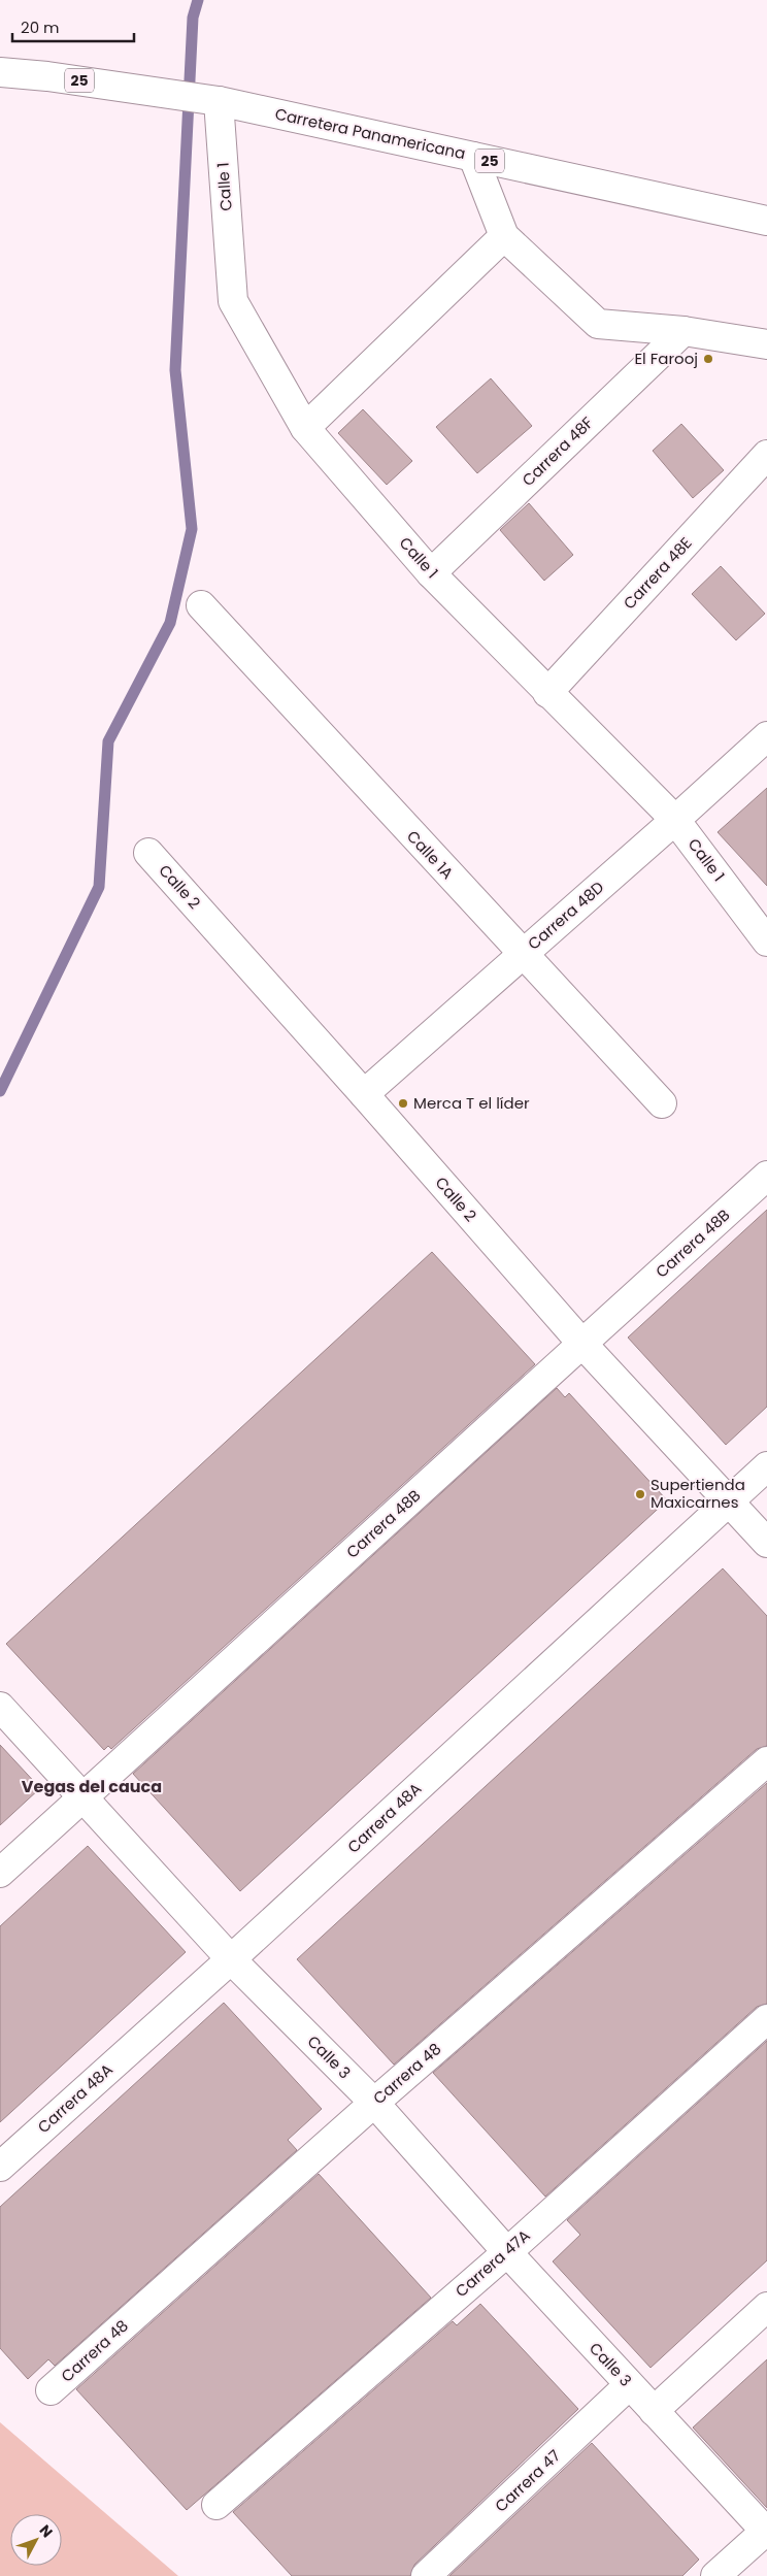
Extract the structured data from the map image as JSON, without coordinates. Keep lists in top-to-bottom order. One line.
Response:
{"streets":{"main road":["25","Carretera Panamericana","Calle 1","Carrera 48F","Carrera 48E","Calle 1A","Calle 2","Carrera 48D","Carrera 48B","Carrera 48A","Calle 3","Carrera 48","Carrera 47A","Carrera 47"]},"crossings":[["Carretera Panamericana","Calle 1"],["Calle 1","Carrera 48F"],["Calle 1","Carrera 48E"],["Calle 1","Carrera 48D"],["Calle 1A","Carrera 48D"],["Calle 2","Carrera 48D"],["Calle 2","Carrera 48B"],["Calle 2","Carrera 48A"],["Carrera 48B","Calle 3"],["Carrera 48A","Calle 3"],["Calle 3","Carrera 48"],["Calle 3","Carrera 47A"],["Calle 3","Carrera 47"]],"districts":["Vegas del cauca"],"places":["El Farooj","Merca T el líder","Supertienda Maxicarnes"],"scale_bar":"20 m","north":"top right"}
